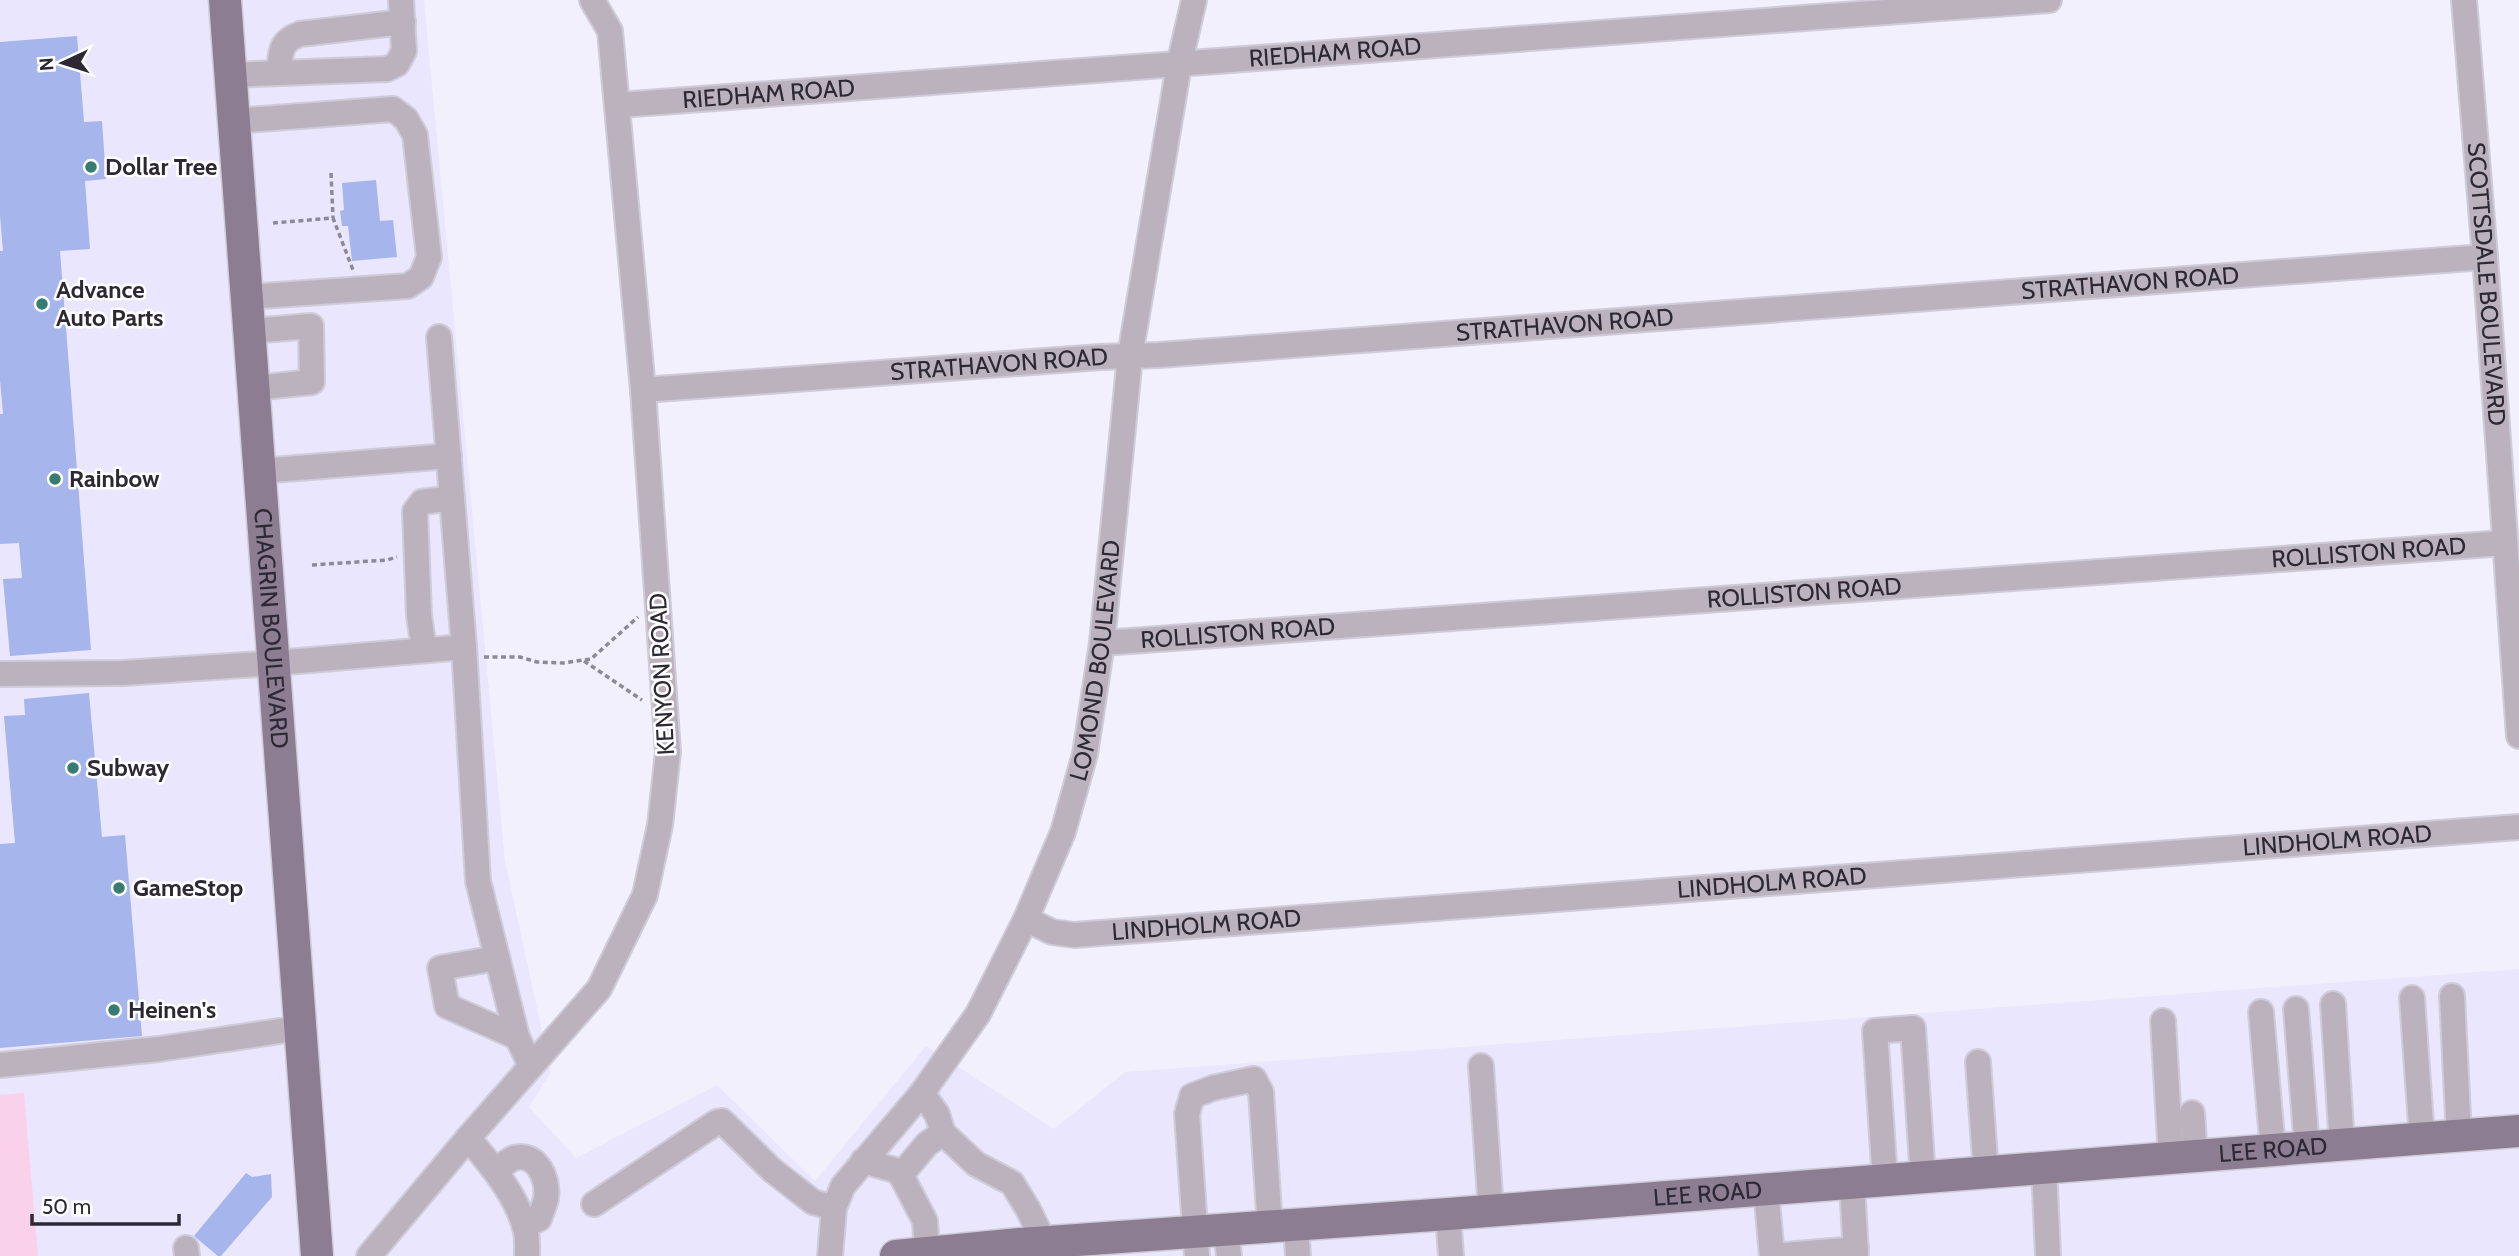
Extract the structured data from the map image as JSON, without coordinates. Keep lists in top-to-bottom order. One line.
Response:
{"streets":{"main road":["CHAGRIN BOULEVARD","LEE ROAD"],"street":["RIEDHAM ROAD","STRATHAVON ROAD","SCOTTSDALE BOULEVARD","ROLLISTON ROAD","LOMOND BOULEVARD","KENYON ROAD","LINDHOLM ROAD"]},"crossings":[["RIEDHAM ROAD","LOMOND BOULEVARD"],["RIEDHAM ROAD","KENYON ROAD"],["STRATHAVON ROAD","SCOTTSDALE BOULEVARD"],["STRATHAVON ROAD","LOMOND BOULEVARD"],["STRATHAVON ROAD","KENYON ROAD"],["SCOTTSDALE BOULEVARD","ROLLISTON ROAD"],["ROLLISTON ROAD","LOMOND BOULEVARD"],["LOMOND BOULEVARD","LINDHOLM ROAD"]],"places":["Dollar Tree","Advance Auto Parts","Rainbow","Subway","GameStop","Heinen's"],"scale_bar":"50 m","north":"left"}
